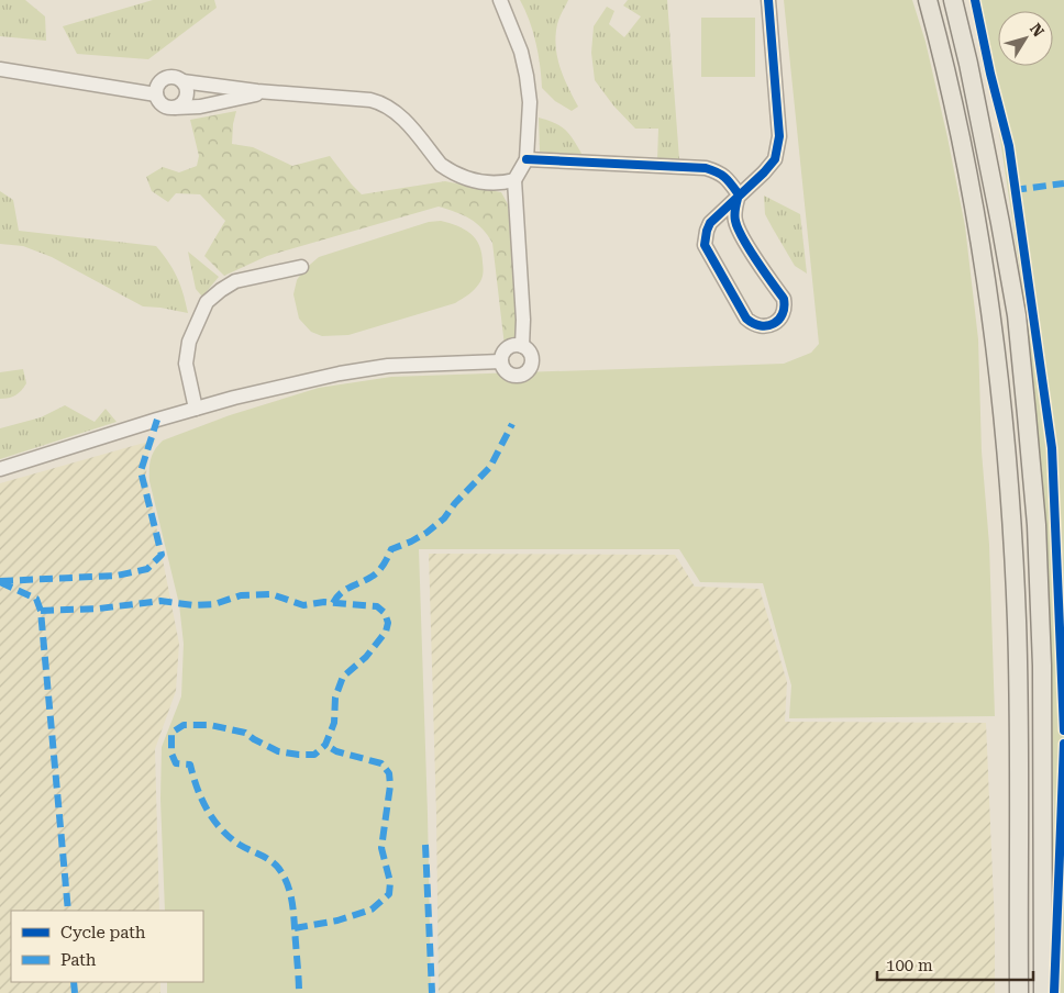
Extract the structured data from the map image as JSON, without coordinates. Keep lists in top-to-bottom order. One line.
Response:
{"legend":["Cycle path","Path"],"scale_bar":"100 m","north":"top right"}
